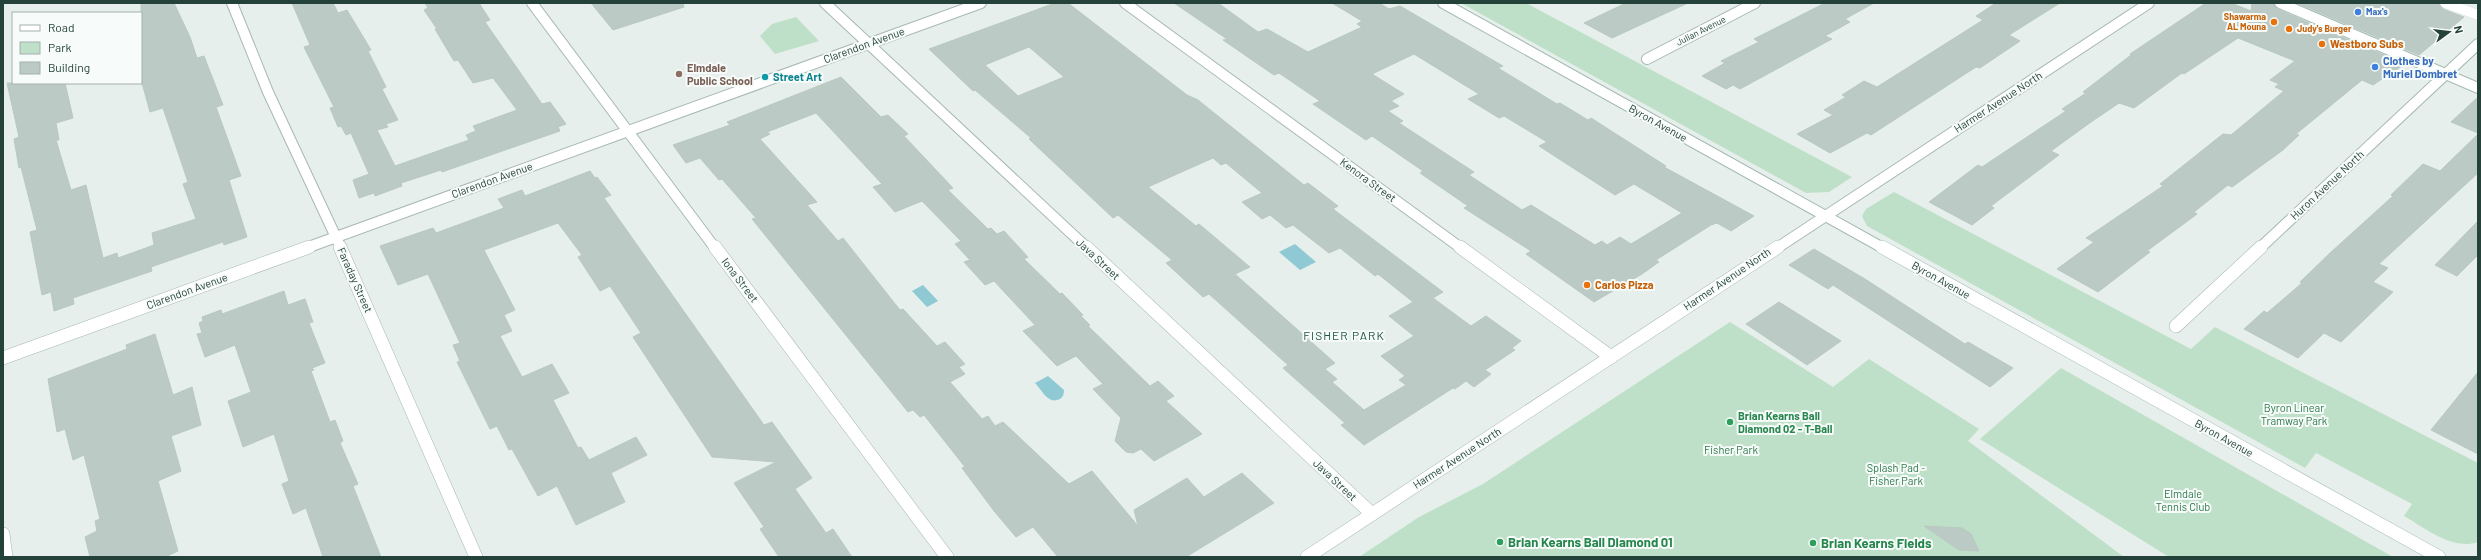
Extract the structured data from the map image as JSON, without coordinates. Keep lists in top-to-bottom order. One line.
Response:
{"streets":{"street":["Julian Avenue","Clarendon Avenue","Harmer Avenue North","Byron Avenue","Kenora Street","Huron Avenue North","Java Street","Faraday Street","Iona Street"]},"crossings":[["Clarendon Avenue","Java Street"],["Clarendon Avenue","Faraday Street"],["Clarendon Avenue","Iona Street"],["Harmer Avenue North","Byron Avenue"],["Harmer Avenue North","Kenora Street"],["Harmer Avenue North","Java Street"]],"districts":["FISHER PARK"],"parks":["Byron Linear Tramway Park","Fisher Park","Splash Pad - Fisher Park","Elmdale Tennis Club"],"places":["Max's","Shawarma AL Mouna","Judy's Burger","Westboro Subs","Clothes by Muriel Dombret","Elmdale Public School","Street Art","Carlos Pizza","Brian Kearns Ball Diamond 02 - T-Ball","Brian Kearns Ball Diamond 01","Brian Kearns Fields"],"legend":["Road","Park","Building"],"north":"right"}
